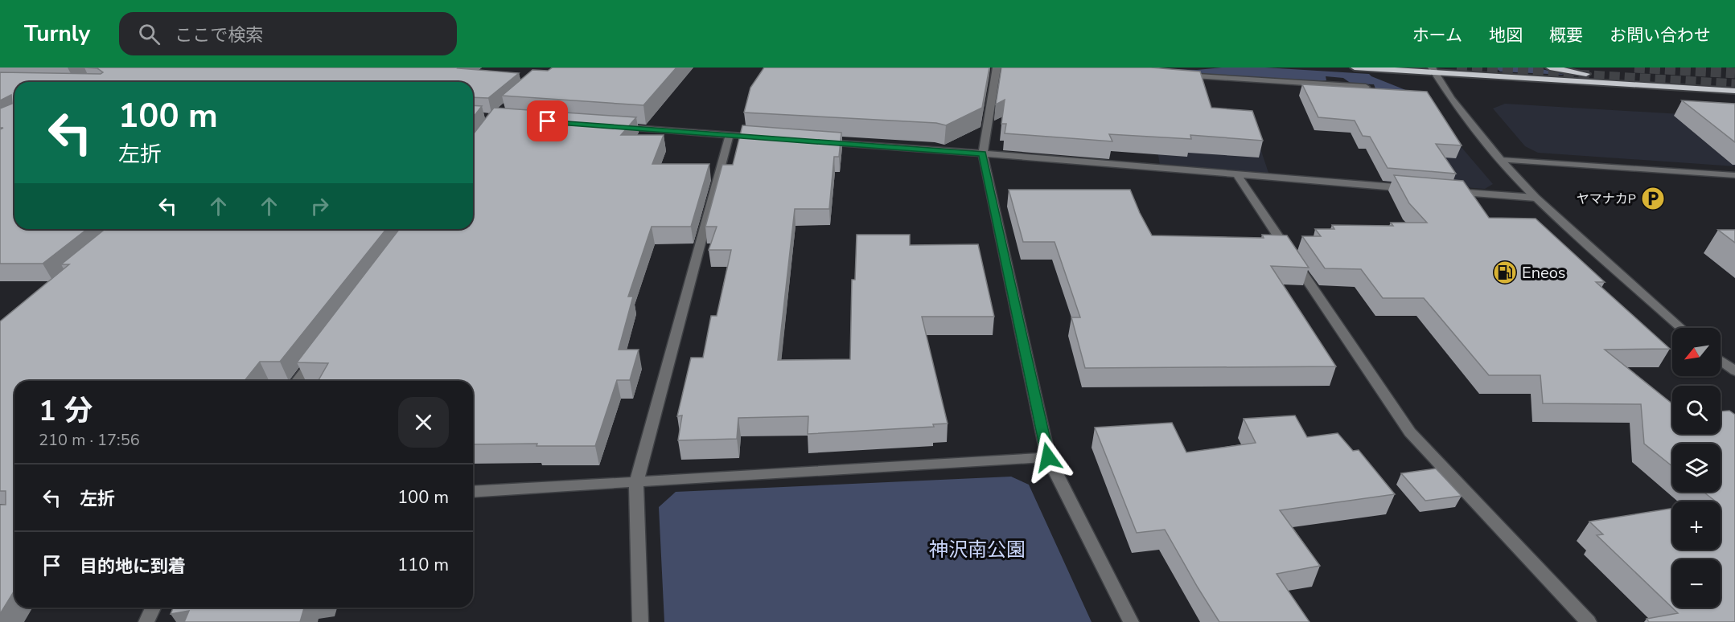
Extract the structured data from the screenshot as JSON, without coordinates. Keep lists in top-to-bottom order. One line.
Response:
{"parks":["神沢南公園"],"places":{"parking":["ヤマナカP"],"fuel station":["Eneos"]},"north":"bottom left","page":{"header":"Turnly","search":"ここで検索","nav":["ホーム","地図","概要","お問い合わせ"],"turn":["100 m","左折"],"map_buttons":["+","−"],"heading":["1 分","210 m · 17:56"],"list":[{"name":"左折","value":"100 m"},{"name":"目的地に到着","value":"110 m"}]}}
